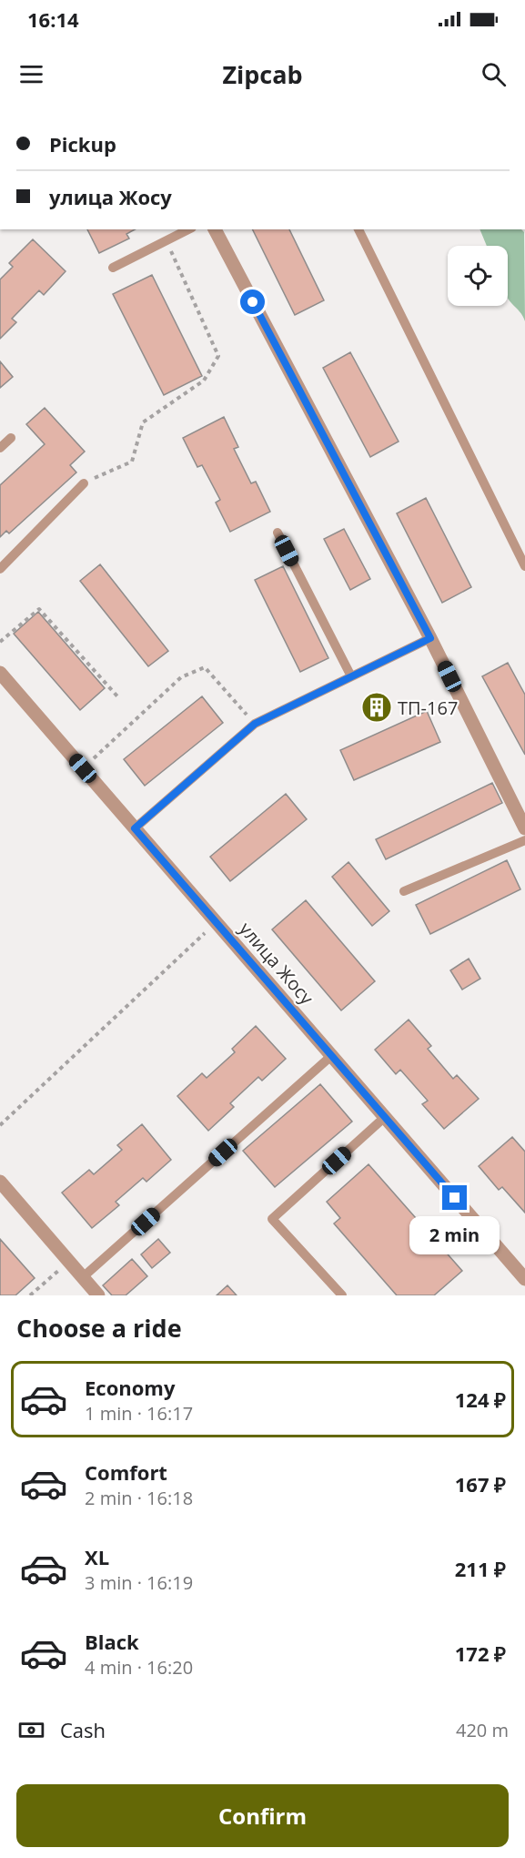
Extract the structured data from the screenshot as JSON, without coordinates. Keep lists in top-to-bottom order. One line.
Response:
{"streets":{"street":["улица Жосу"]},"places":{"building":["ТП-167"]},"page":{"status":"16:14","header":"Zipcab","banner":["Pickup","улица Жосу"],"bubble":"2 min","heading":"Choose a ride","list":[{"name":"Economy","note":"1 min · 16:17","value":"124 ₽"},{"name":"Comfort","note":"2 min · 16:18","value":"167 ₽"},{"name":"XL","note":"3 min · 16:19","value":"211 ₽"},{"name":"Black","note":"4 min · 16:20","value":"172 ₽"}],"pay":["Cash","420 m"],"buttons":"Confirm"}}
